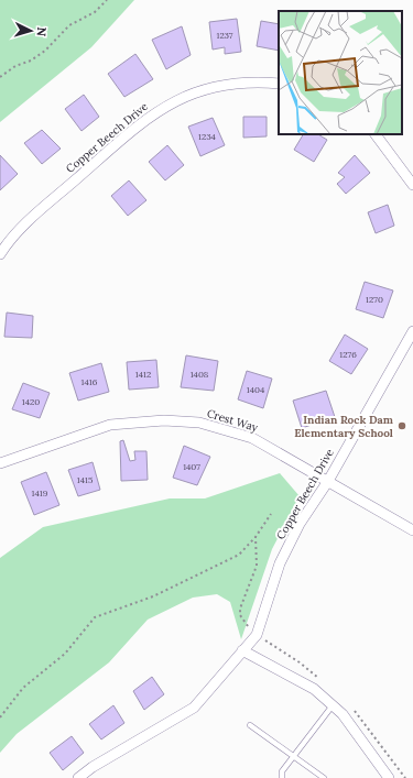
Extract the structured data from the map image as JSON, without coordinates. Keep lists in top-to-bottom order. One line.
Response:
{"streets":{"street":["Copper Beech Drive","Crest Way"]},"crossings":[["Copper Beech Drive","Crest Way"]],"places":["Indian Rock Dam Elementary School"],"house_numbers":["1237","1234","1270","1276","1412","1408","1416","1404","1420","1407","1415","1419"],"north":"right"}
